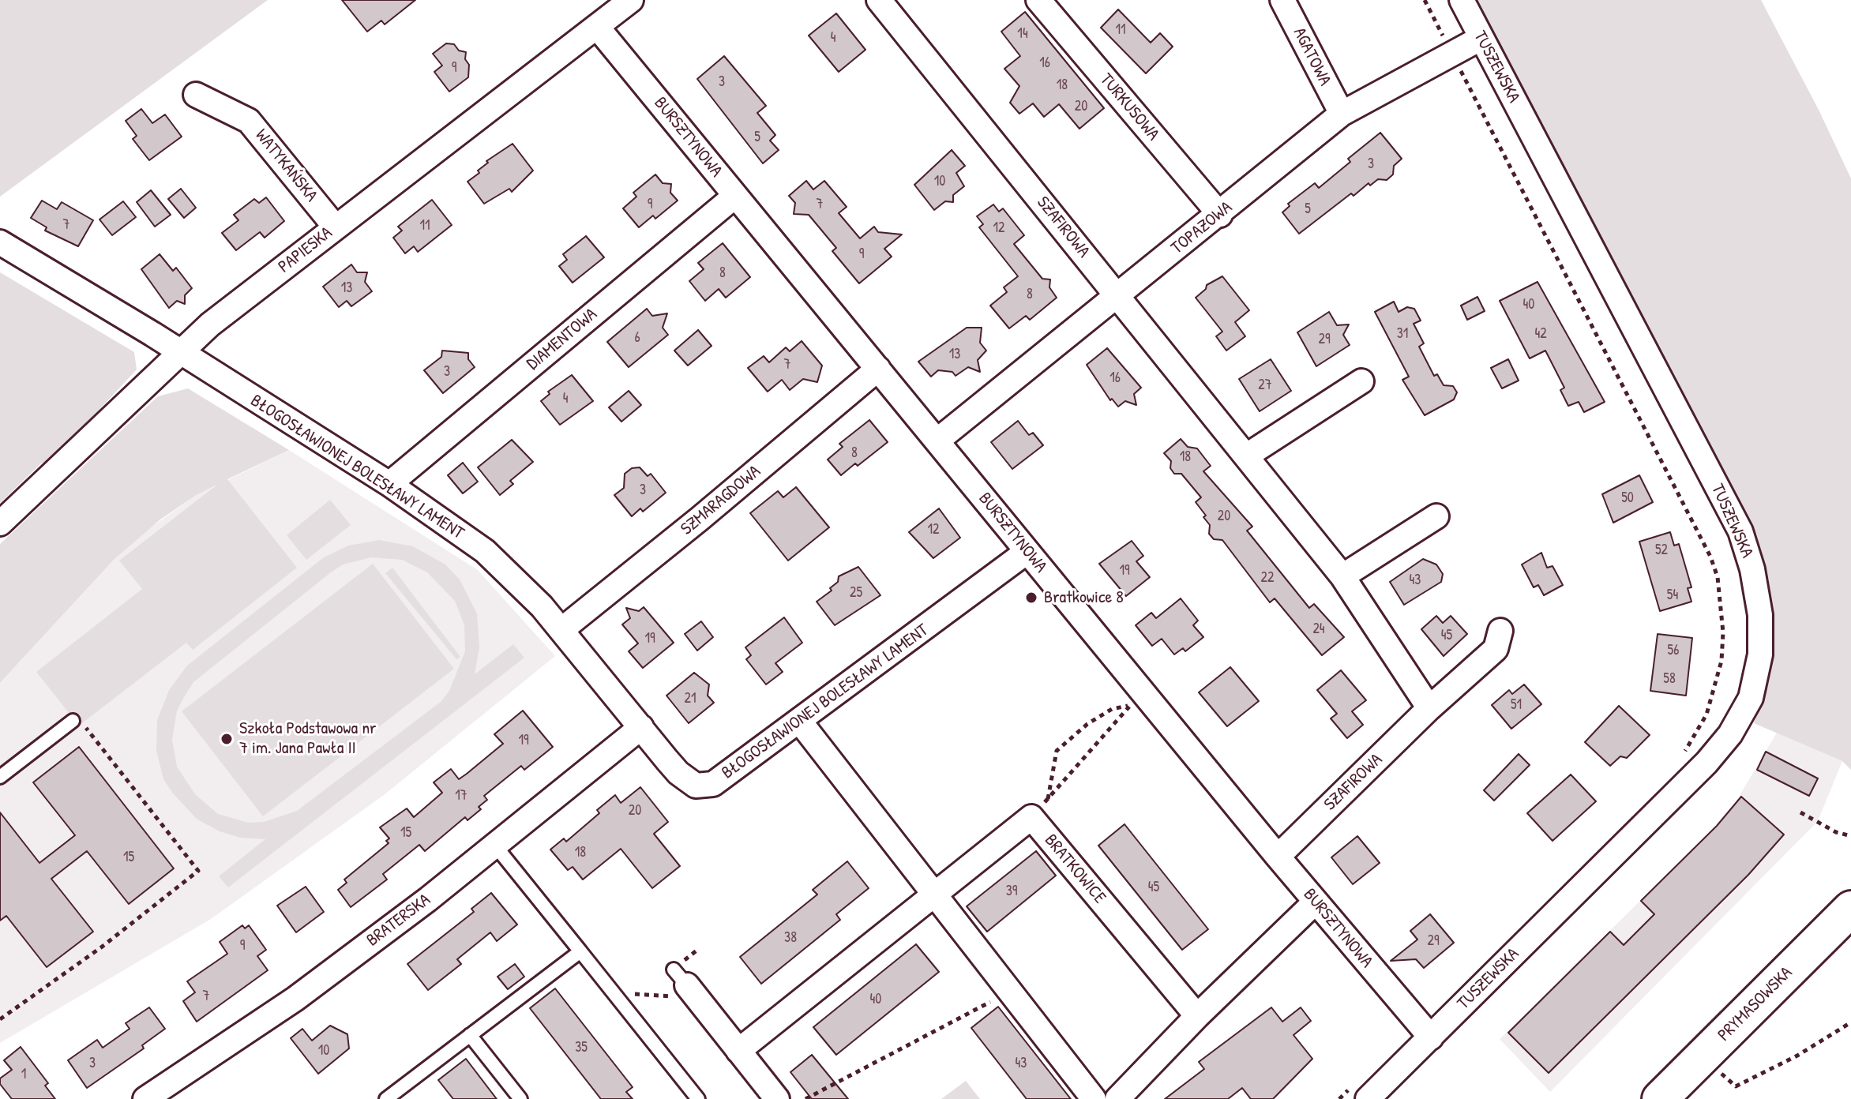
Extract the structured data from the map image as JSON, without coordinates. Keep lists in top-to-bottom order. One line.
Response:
{"streets":{"main road":["PRYMASOWSKA"],"street":["AGATOWA","TUSZEWSKA","TURKUSOWA","BURSZTYNOWA","WATYKAŃSKA","SZAFIROWA","TOPAZOWA","PAPIESKA","DIAMENTOWA","BŁOGOSŁAWIONEJ BOLESŁAWY LAMENT","SZMARAGDOWA","BRATKOWICE","BRATERSKA"]},"crossings":[["AGATOWA","TOPAZOWA"],["TUSZEWSKA","BURSZTYNOWA"],["TUSZEWSKA","TOPAZOWA"],["TURKUSOWA","TOPAZOWA"],["BURSZTYNOWA","SZAFIROWA"],["BURSZTYNOWA","TOPAZOWA"],["BURSZTYNOWA","PAPIESKA"],["BURSZTYNOWA","DIAMENTOWA"],["BURSZTYNOWA","BŁOGOSŁAWIONEJ BOLESŁAWY LAMENT"],["BURSZTYNOWA","SZMARAGDOWA"],["WATYKAŃSKA","PAPIESKA"],["SZAFIROWA","TOPAZOWA"],["PAPIESKA","BŁOGOSŁAWIONEJ BOLESŁAWY LAMENT"],["DIAMENTOWA","BŁOGOSŁAWIONEJ BOLESŁAWY LAMENT"],["BŁOGOSŁAWIONEJ BOLESŁAWY LAMENT","SZMARAGDOWA"],["BŁOGOSŁAWIONEJ BOLESŁAWY LAMENT","BRATERSKA"]],"places":["Bratkowice 8","Szkoła Podstawowa nr 7 im. Jana Pawła II"],"house_numbers":["11","14","4","16","9","3","18","20","5","3","10","9","7","5","7","11","12","9","8","13","8","40","31","42","6","29","13","7","3","16","27","4","8","18","3","50","20","12","52","19","22","43","25","54","24","45","19","56","58","21","51","19","17","20","15","18","15","45","39","38","29","9","7","40","35","10","3","43","1"]}
